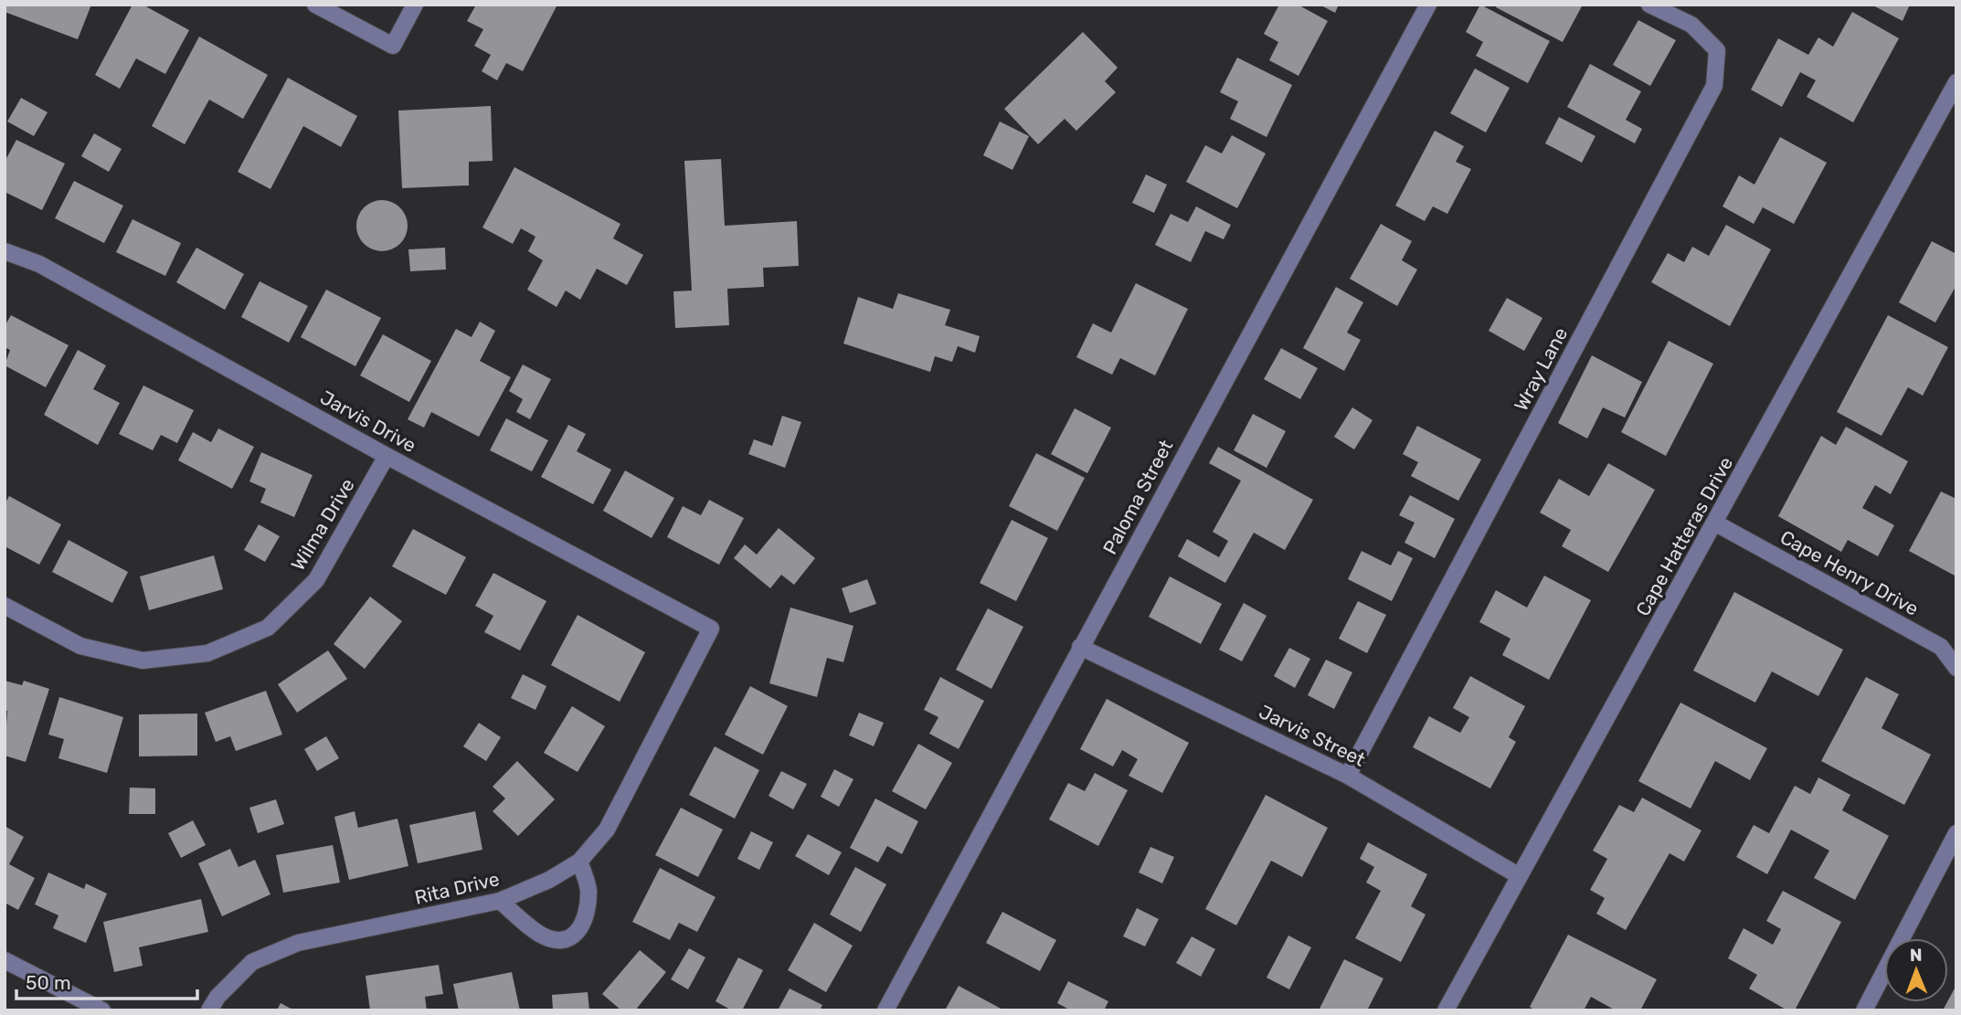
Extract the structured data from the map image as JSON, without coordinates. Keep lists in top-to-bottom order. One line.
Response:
{"streets":{"street":["Wray Lane","Jarvis Drive","Paloma Street","Wilma Drive","Cape Hatteras Drive","Cape Henry Drive","Jarvis Street","Rita Drive"]},"crossings":[["Wray Lane","Jarvis Street"],["Jarvis Drive","Wilma Drive"],["Jarvis Drive","Rita Drive"],["Paloma Street","Jarvis Street"],["Cape Hatteras Drive","Cape Henry Drive"],["Cape Hatteras Drive","Jarvis Street"]],"scale_bar":"50 m","north":"top"}
